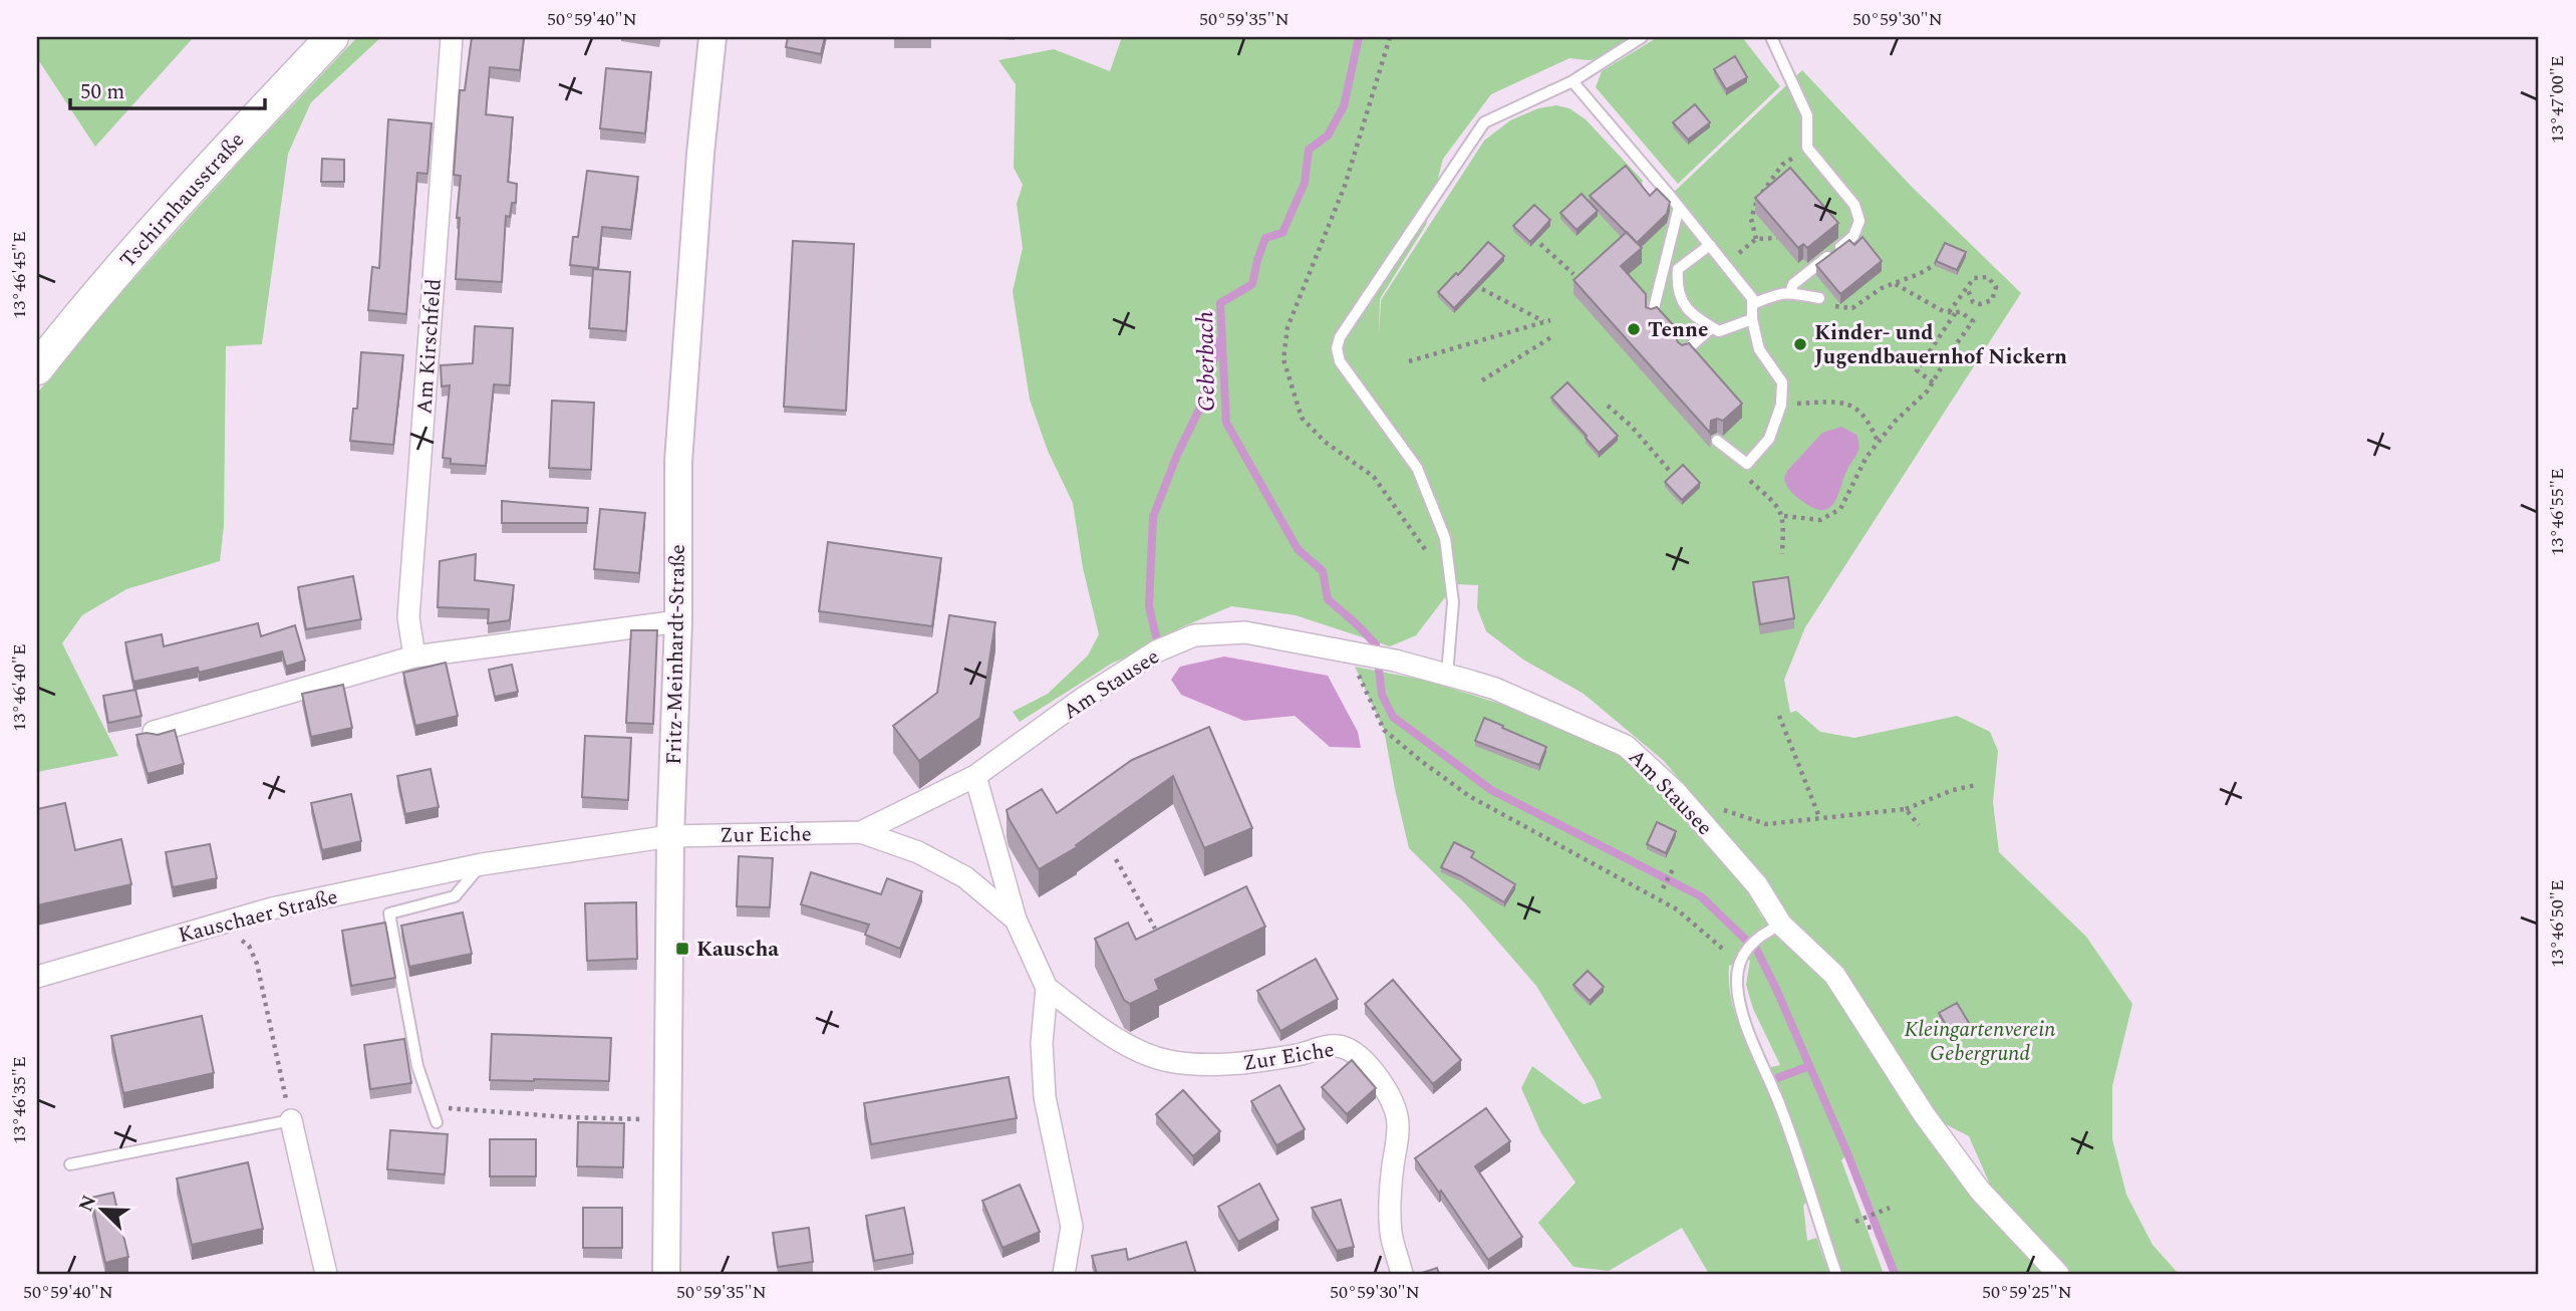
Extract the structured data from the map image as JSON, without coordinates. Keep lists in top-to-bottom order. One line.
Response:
{"streets":{"main road":["Tschirnhausstraße"],"street":["Am Kirschfeld","Fritz-Meinhardt-Straße","Am Stausee","Zur Eiche","Kauschaer Straße"]},"crossings":[["Fritz-Meinhardt-Straße","Zur Eiche"],["Fritz-Meinhardt-Straße","Kauschaer Straße"],["Am Stausee","Zur Eiche"],["Zur Eiche","Kauschaer Straße"]],"water":["Geberbach"],"parks":["Kleingartenverein Gebergrund"],"places":{"other":["Tenne","Kinder- und Jugendbauernhof Nickern"],"transit":["Kauscha"]},"scale_bar":"50 m","north":"top left","coordinates":["50°59'40\"N","50°59'35\"N","50°59'30\"N","13°47'00\"E","13°46'45\"E","13°46'55\"E","13°46'40\"E","13°46'50\"E","13°46'35\"E","50°59'25\"N"]}
